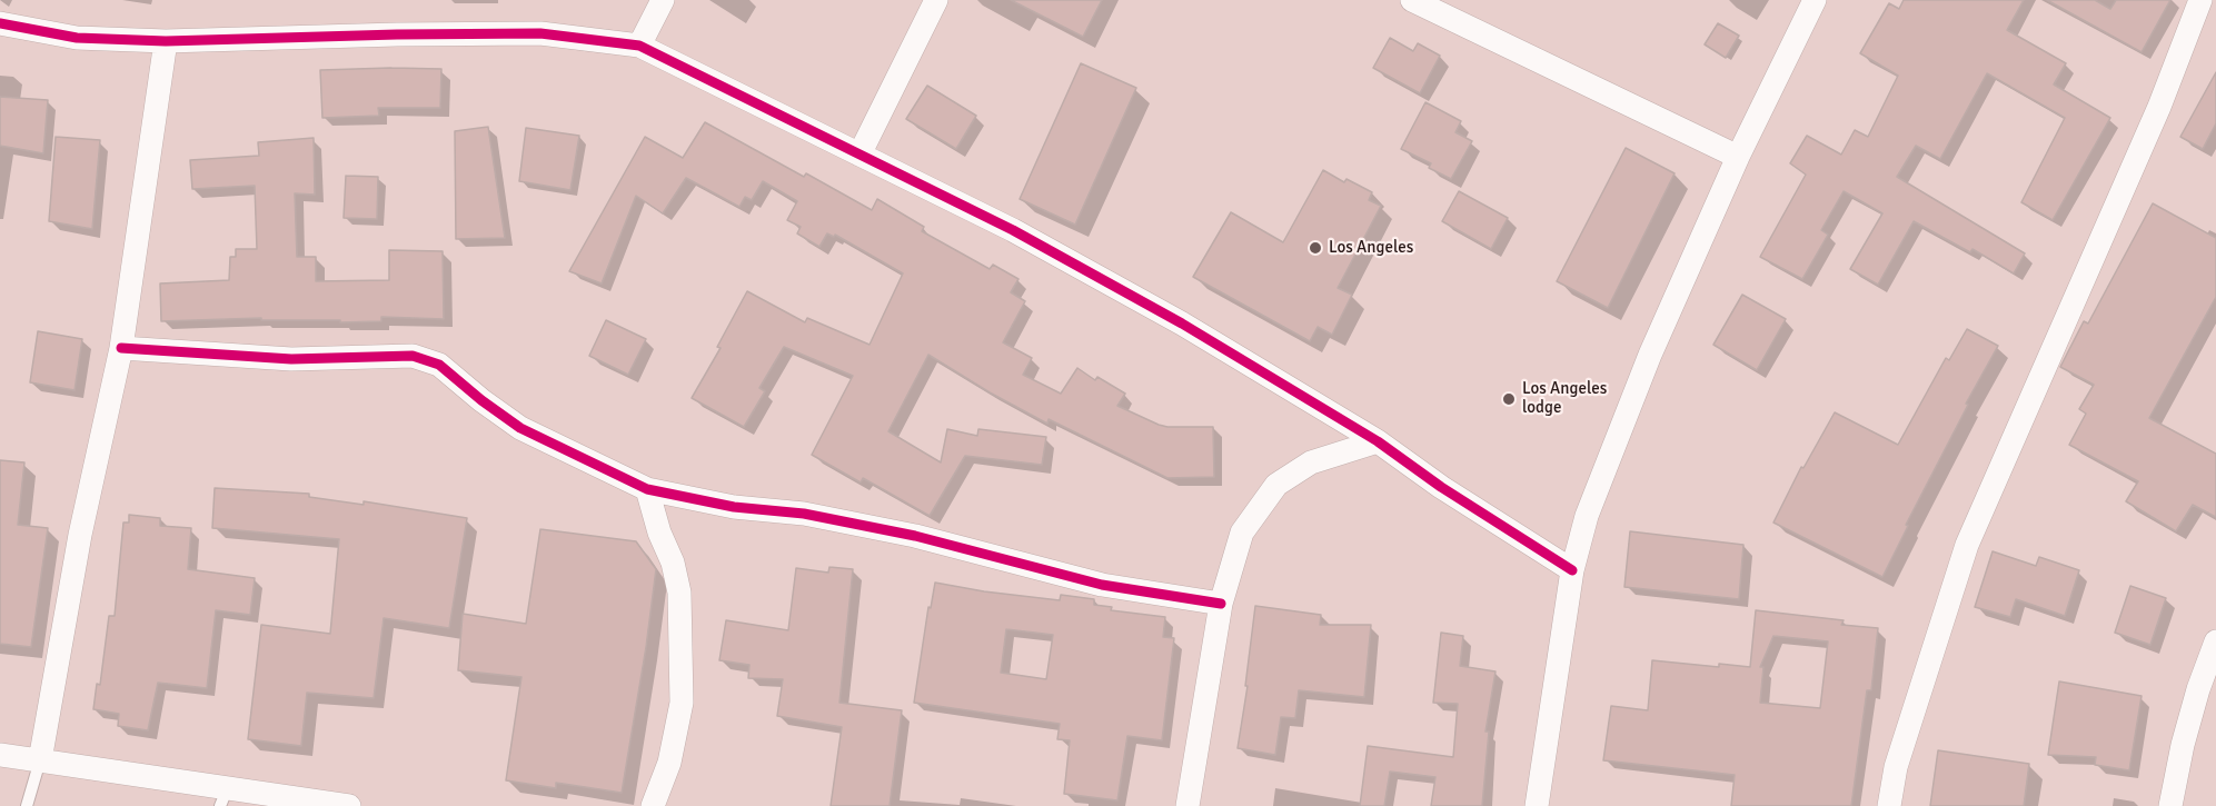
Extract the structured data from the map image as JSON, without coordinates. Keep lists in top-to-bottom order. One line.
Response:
{"places":["Los Angeles","Los Angeles lodge"]}
